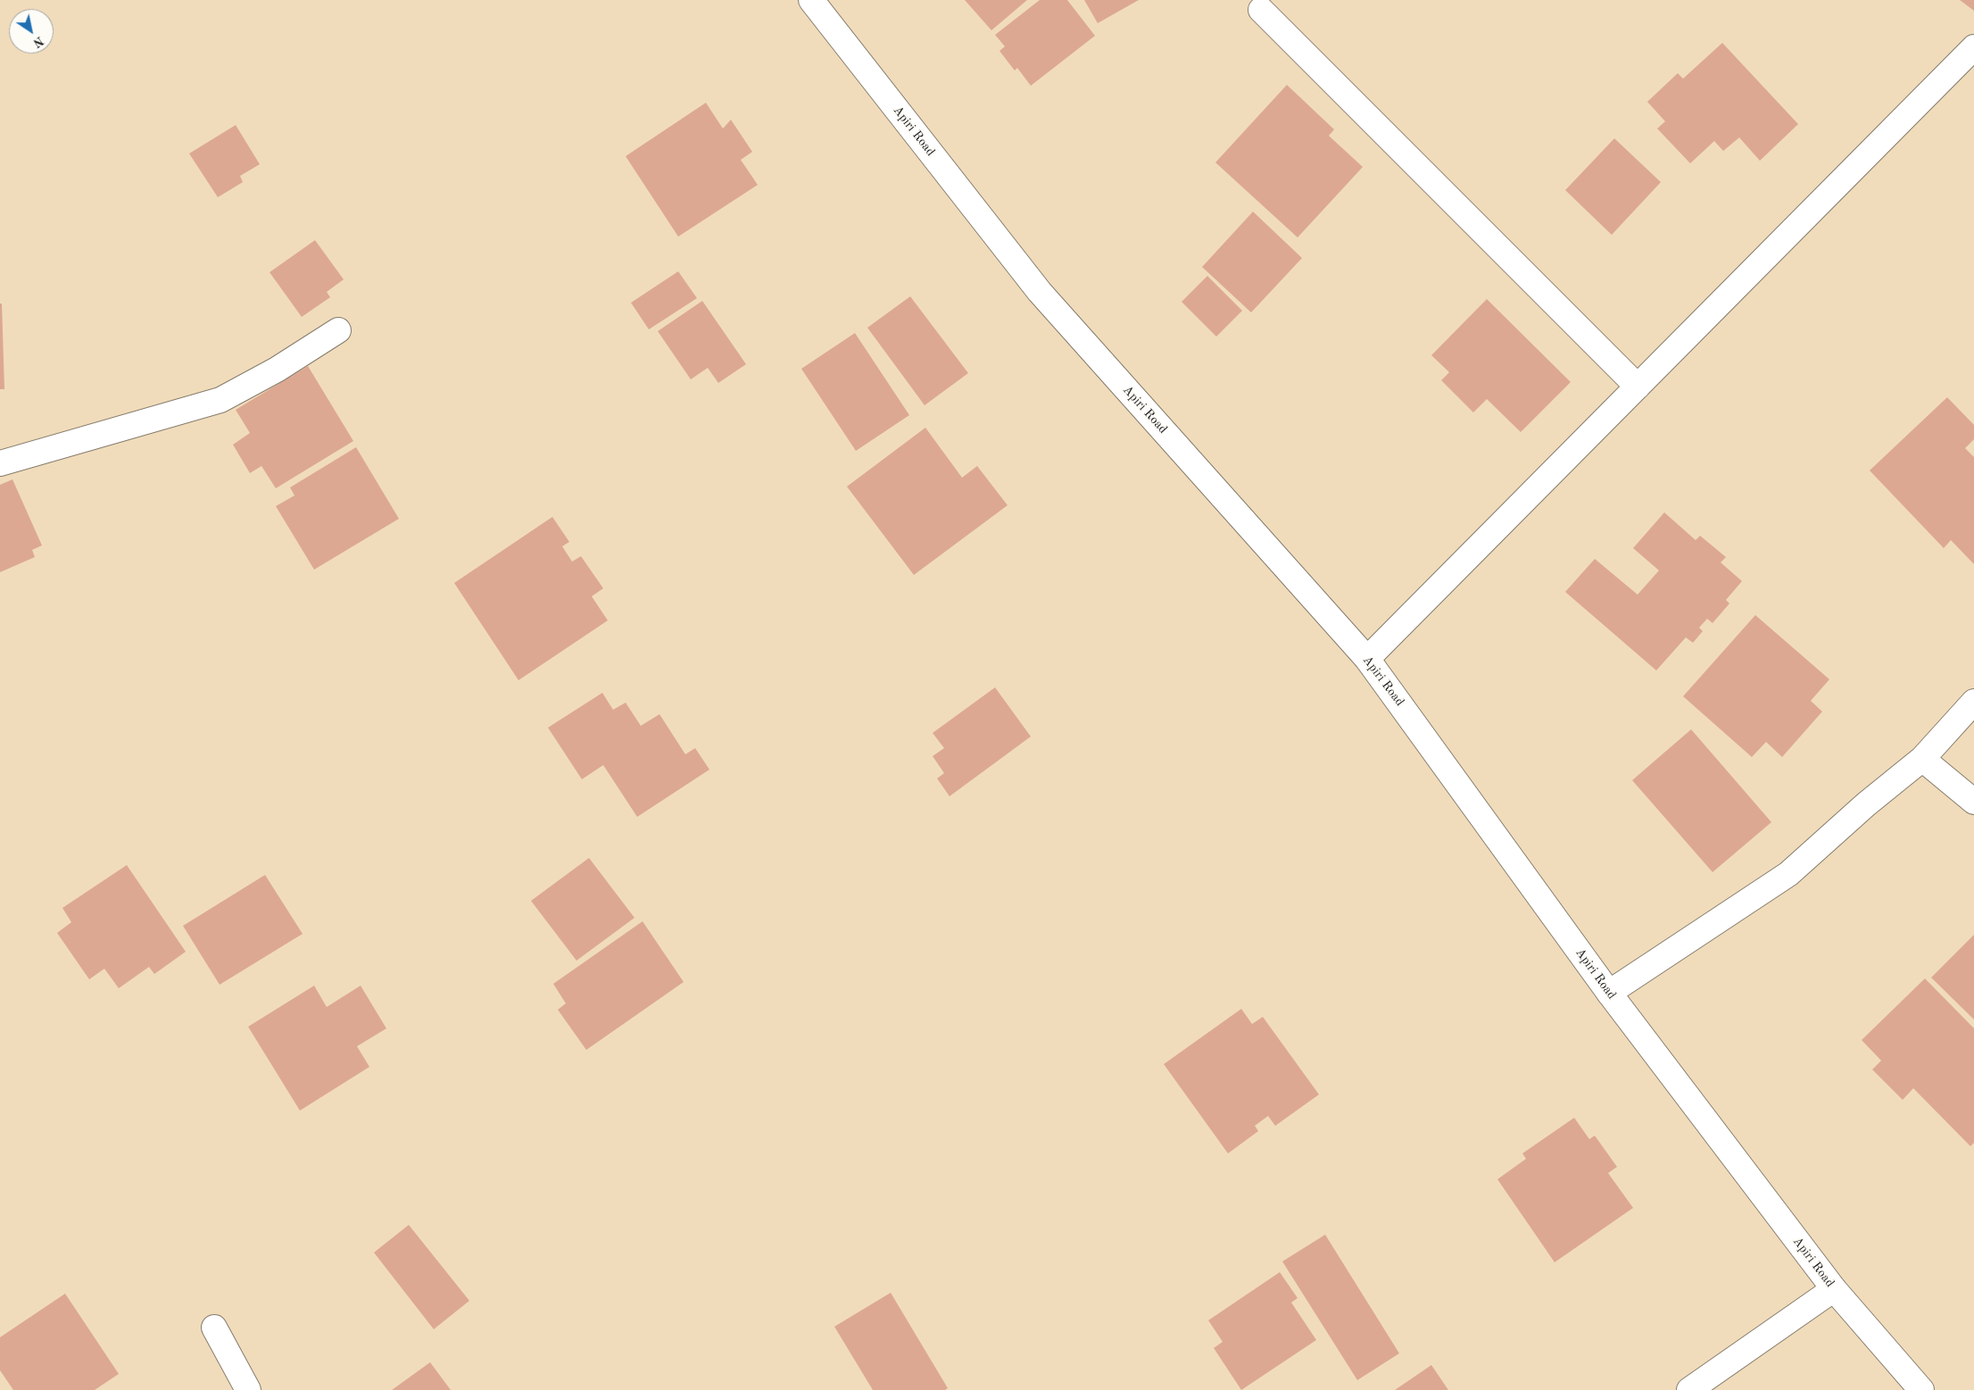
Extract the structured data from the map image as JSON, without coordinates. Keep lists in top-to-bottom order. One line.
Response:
{"streets":{"street":["Apiri Road"]},"north":"bottom right"}
